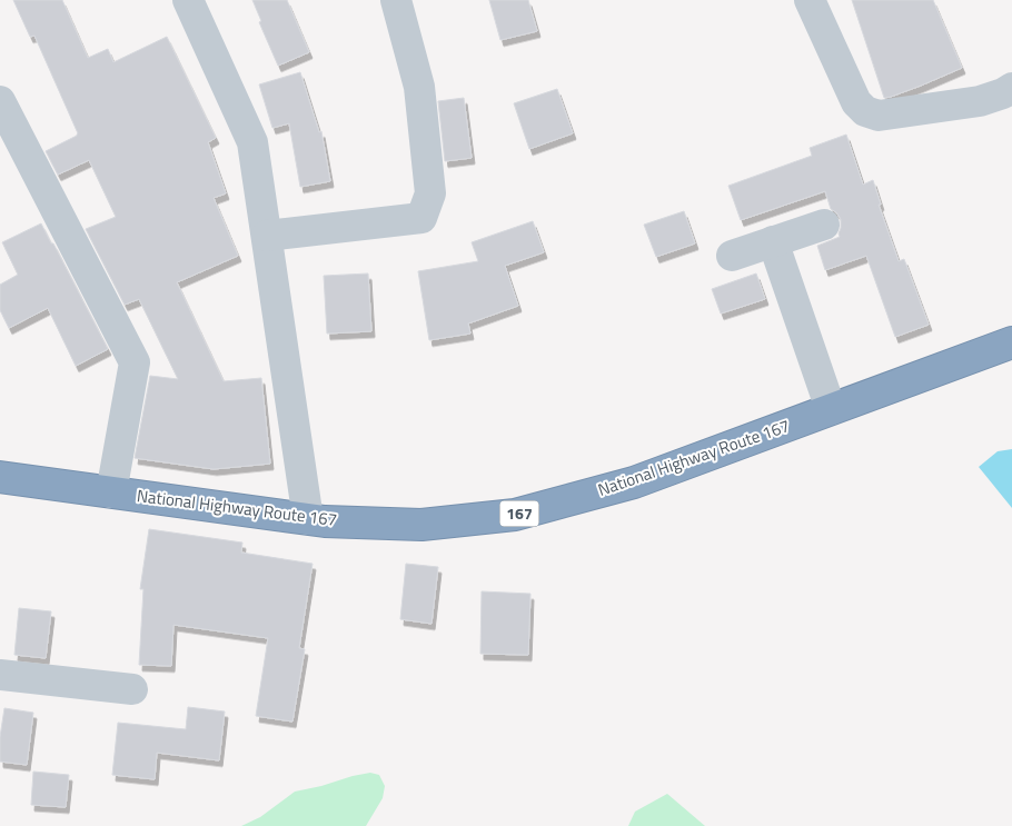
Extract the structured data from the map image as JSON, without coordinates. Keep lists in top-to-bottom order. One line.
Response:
{"streets":{"highway":["National Highway Route 167","167"]}}
